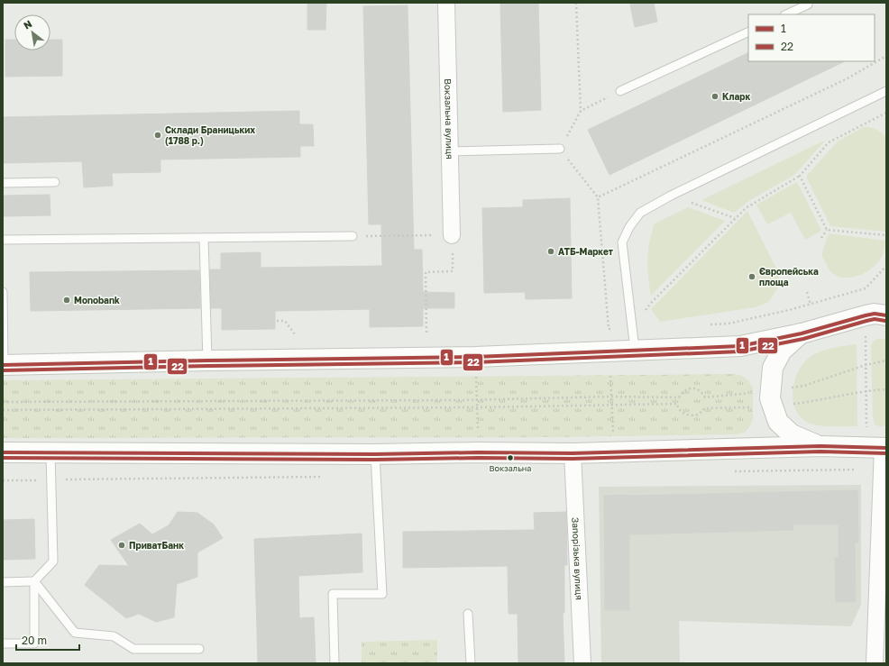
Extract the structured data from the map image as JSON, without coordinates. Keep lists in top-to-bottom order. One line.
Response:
{"streets":{"street":["Вокзальна вулиця","Запорізька вулиця"]},"places":["Кларк","Склади Браницьких (1788 р.)","АТБ-Маркет","Європейська площа","Monobank","Вокзальна","ПриватБанк"],"lines":["transit line 1","transit line 22"],"legend":["1","22"],"scale_bar":"20 m","north":"top left"}
